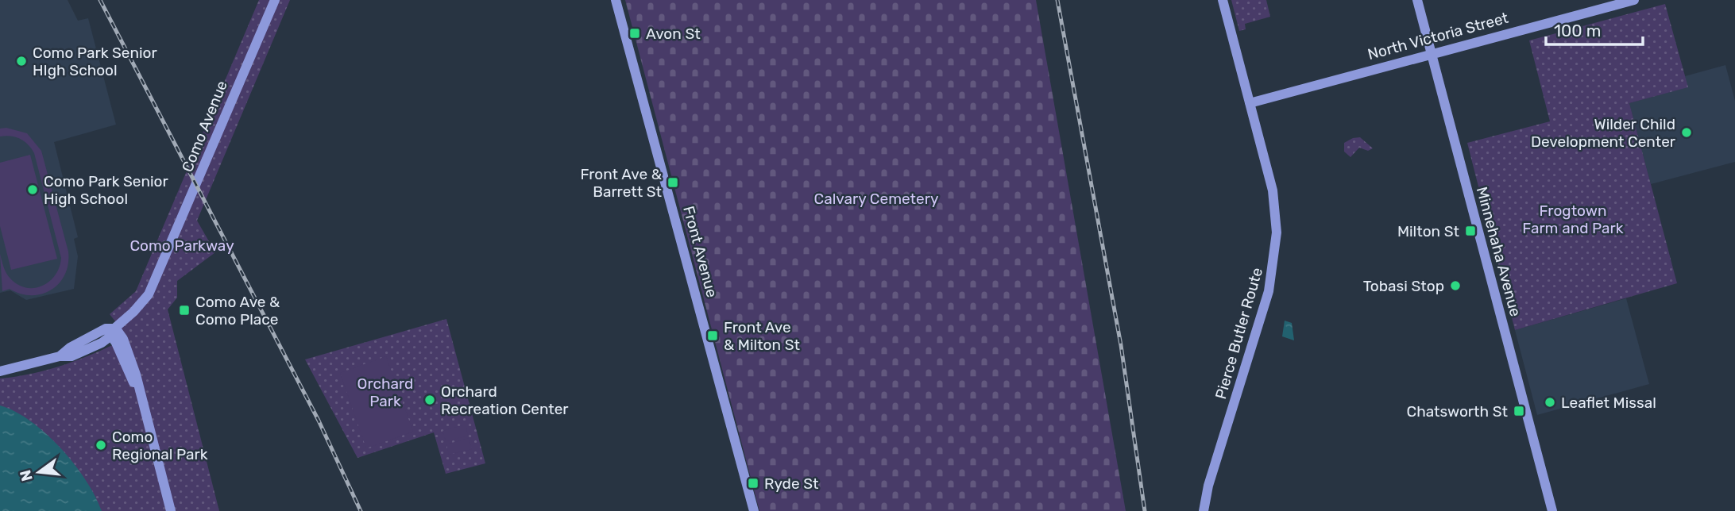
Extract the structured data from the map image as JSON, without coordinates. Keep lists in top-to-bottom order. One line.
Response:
{"streets":{"street":["North Victoria Street","Como Avenue","Front Avenue","Minnehaha Avenue","Pierce Butler Route"]},"crossings":[["North Victoria Street","Minnehaha Avenue"],["North Victoria Street","Pierce Butler Route"]],"parks":["Calvary Cemetery","Frogtown Farm and Park","Como Parkway","Orchard Park"],"places":{"transit":["Avon St","Front Ave & Barrett St","Milton St","Como Ave & Como Place","Front Ave & Milton St","Chatsworth St","Ryde St"],"other":["Como Park Senior HIgh School","Wilder Child Development Center","Como Park Senior High School","Tobasi Stop","Orchard Recreation Center","Leaflet Missal","Como Regional Park"]},"scale_bar":"100 m","north":"left"}
